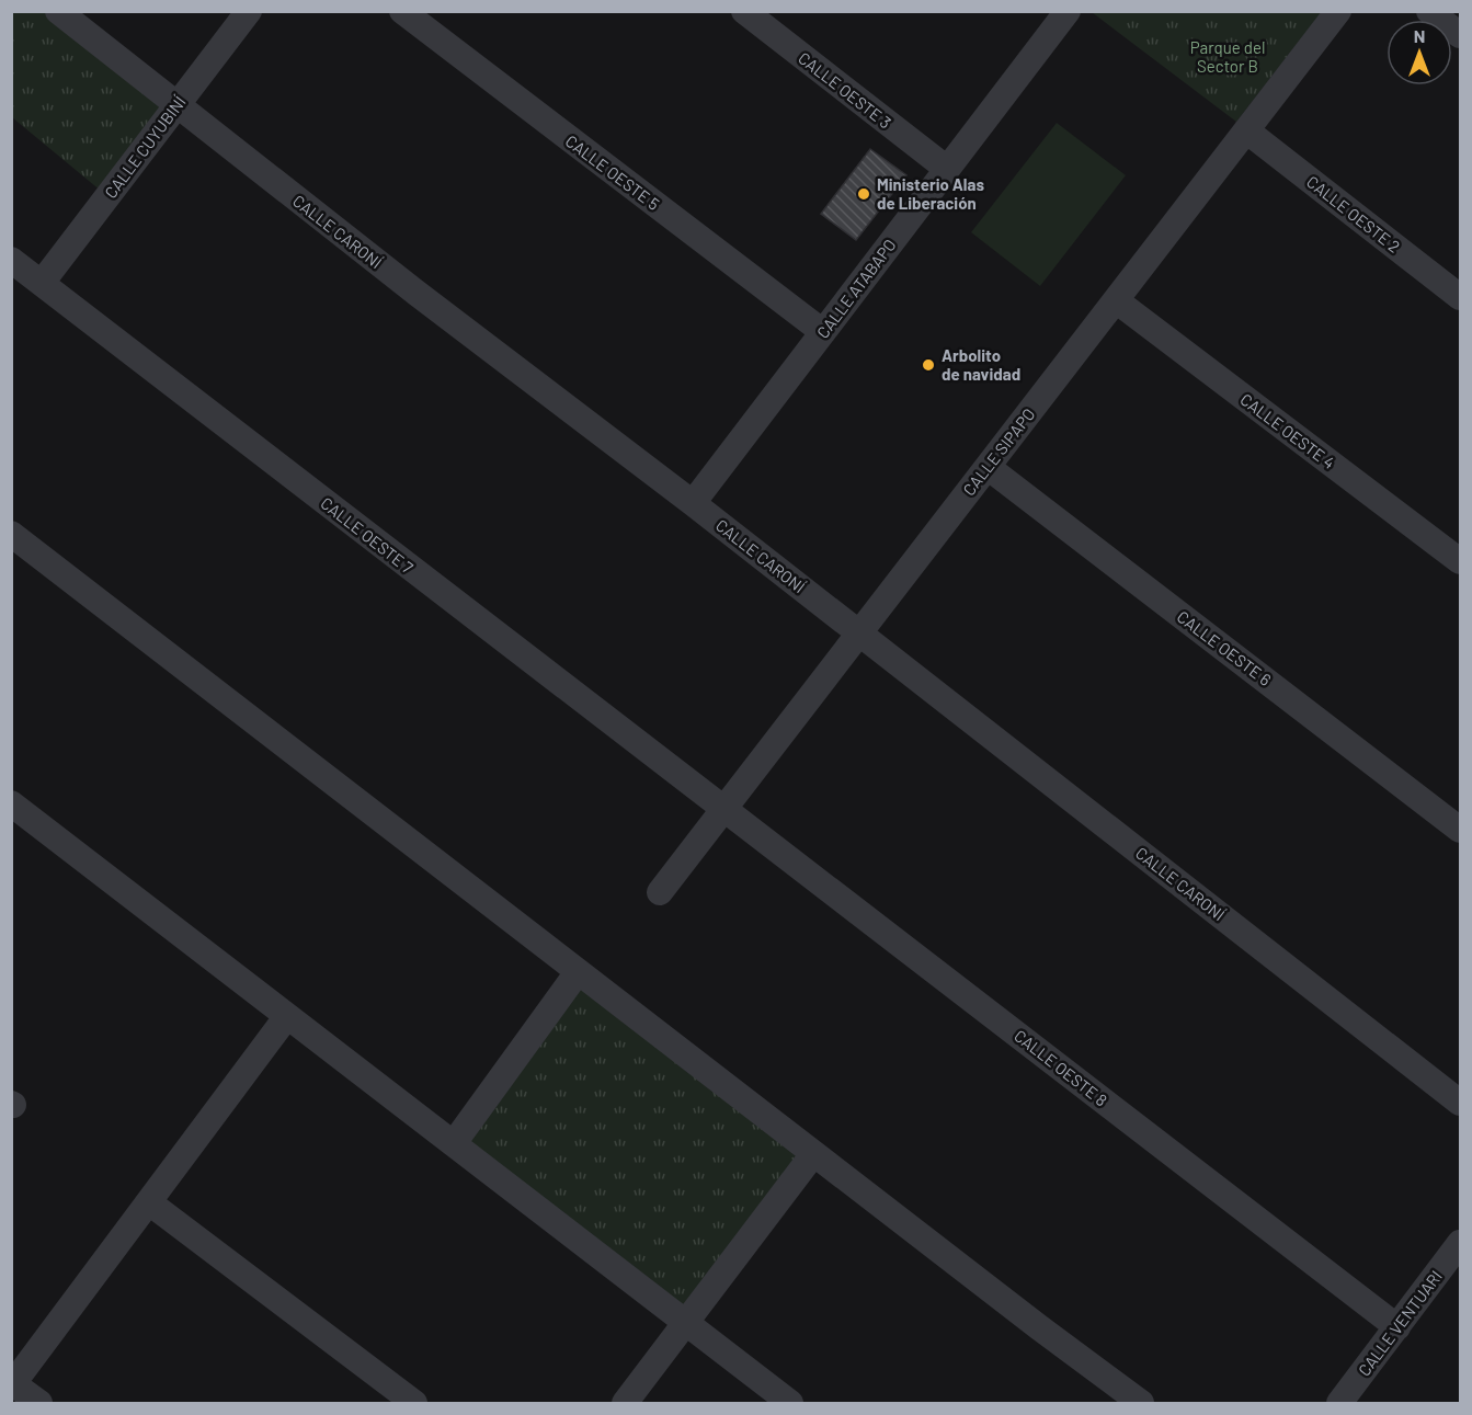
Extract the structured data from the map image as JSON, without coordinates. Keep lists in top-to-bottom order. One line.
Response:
{"streets":{"street":["CALLE OESTE 3","CALLE CUYUBINÍ","CALLE OESTE 5","CALLE OESTE 2","CALLE CARONÍ","CALLE ATABAPO","CALLE OESTE 4","CALLE SIPAPO","CALLE OESTE 7","CALLE OESTE 6","CALLE OESTE 8","CALLE VENTUARI"]},"crossings":[["CALLE OESTE 3","CALLE ATABAPO"],["CALLE CUYUBINÍ","CALLE CARONÍ"],["CALLE CUYUBINÍ","CALLE OESTE 7"],["CALLE OESTE 5","CALLE ATABAPO"],["CALLE OESTE 2","CALLE SIPAPO"],["CALLE CARONÍ","CALLE ATABAPO"],["CALLE CARONÍ","CALLE SIPAPO"],["CALLE OESTE 4","CALLE SIPAPO"],["CALLE SIPAPO","CALLE OESTE 7"],["CALLE SIPAPO","CALLE OESTE 6"],["CALLE SIPAPO","CALLE OESTE 8"],["CALLE OESTE 7","CALLE OESTE 8"],["CALLE OESTE 8","CALLE VENTUARI"]],"parks":["Parque del Sector B"],"places":["Ministerio Alas de Liberación","Arbolito de navidad"],"north":"top"}
